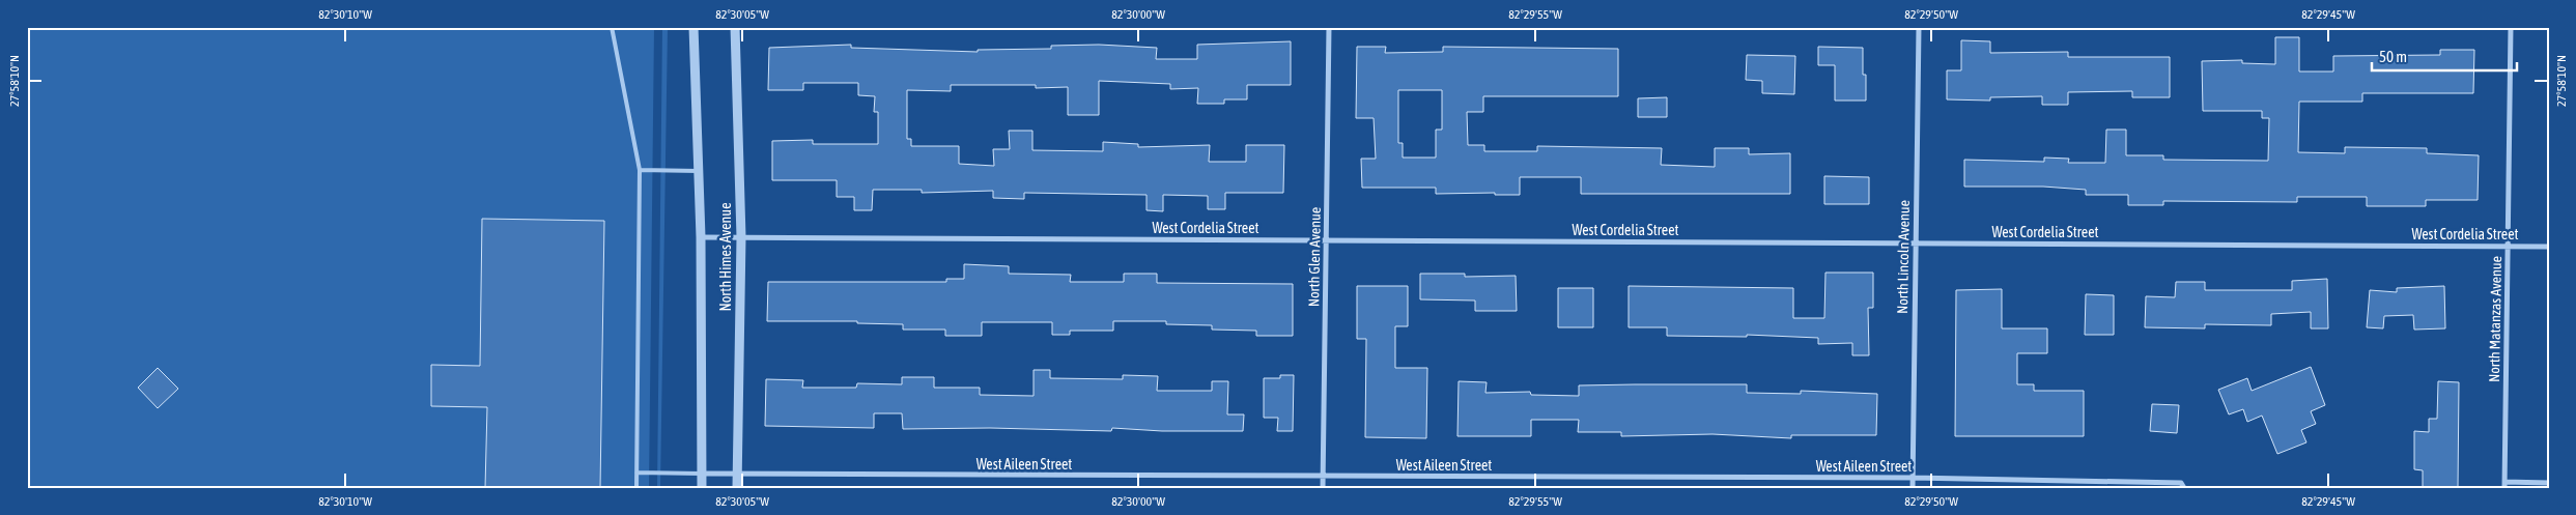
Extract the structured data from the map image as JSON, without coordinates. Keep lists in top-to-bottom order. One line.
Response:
{"streets":{"street":["West Cordelia Street","North Himes Avenue","North Glen Avenue","North Lincoln Avenue","North Matanzas Avenue","West Aileen Street"]},"crossings":[["West Cordelia Street","North Himes Avenue"],["West Cordelia Street","North Glen Avenue"],["West Cordelia Street","North Lincoln Avenue"],["West Cordelia Street","North Matanzas Avenue"],["North Himes Avenue","West Aileen Street"],["North Glen Avenue","West Aileen Street"],["North Lincoln Avenue","West Aileen Street"]],"scale_bar":"50 m","coordinates":["82°30'10\"W","82°30'05\"W","82°30'00\"W","82°29'55\"W","82°29'50\"W","82°29'45\"W","27°58'10\"N"]}
